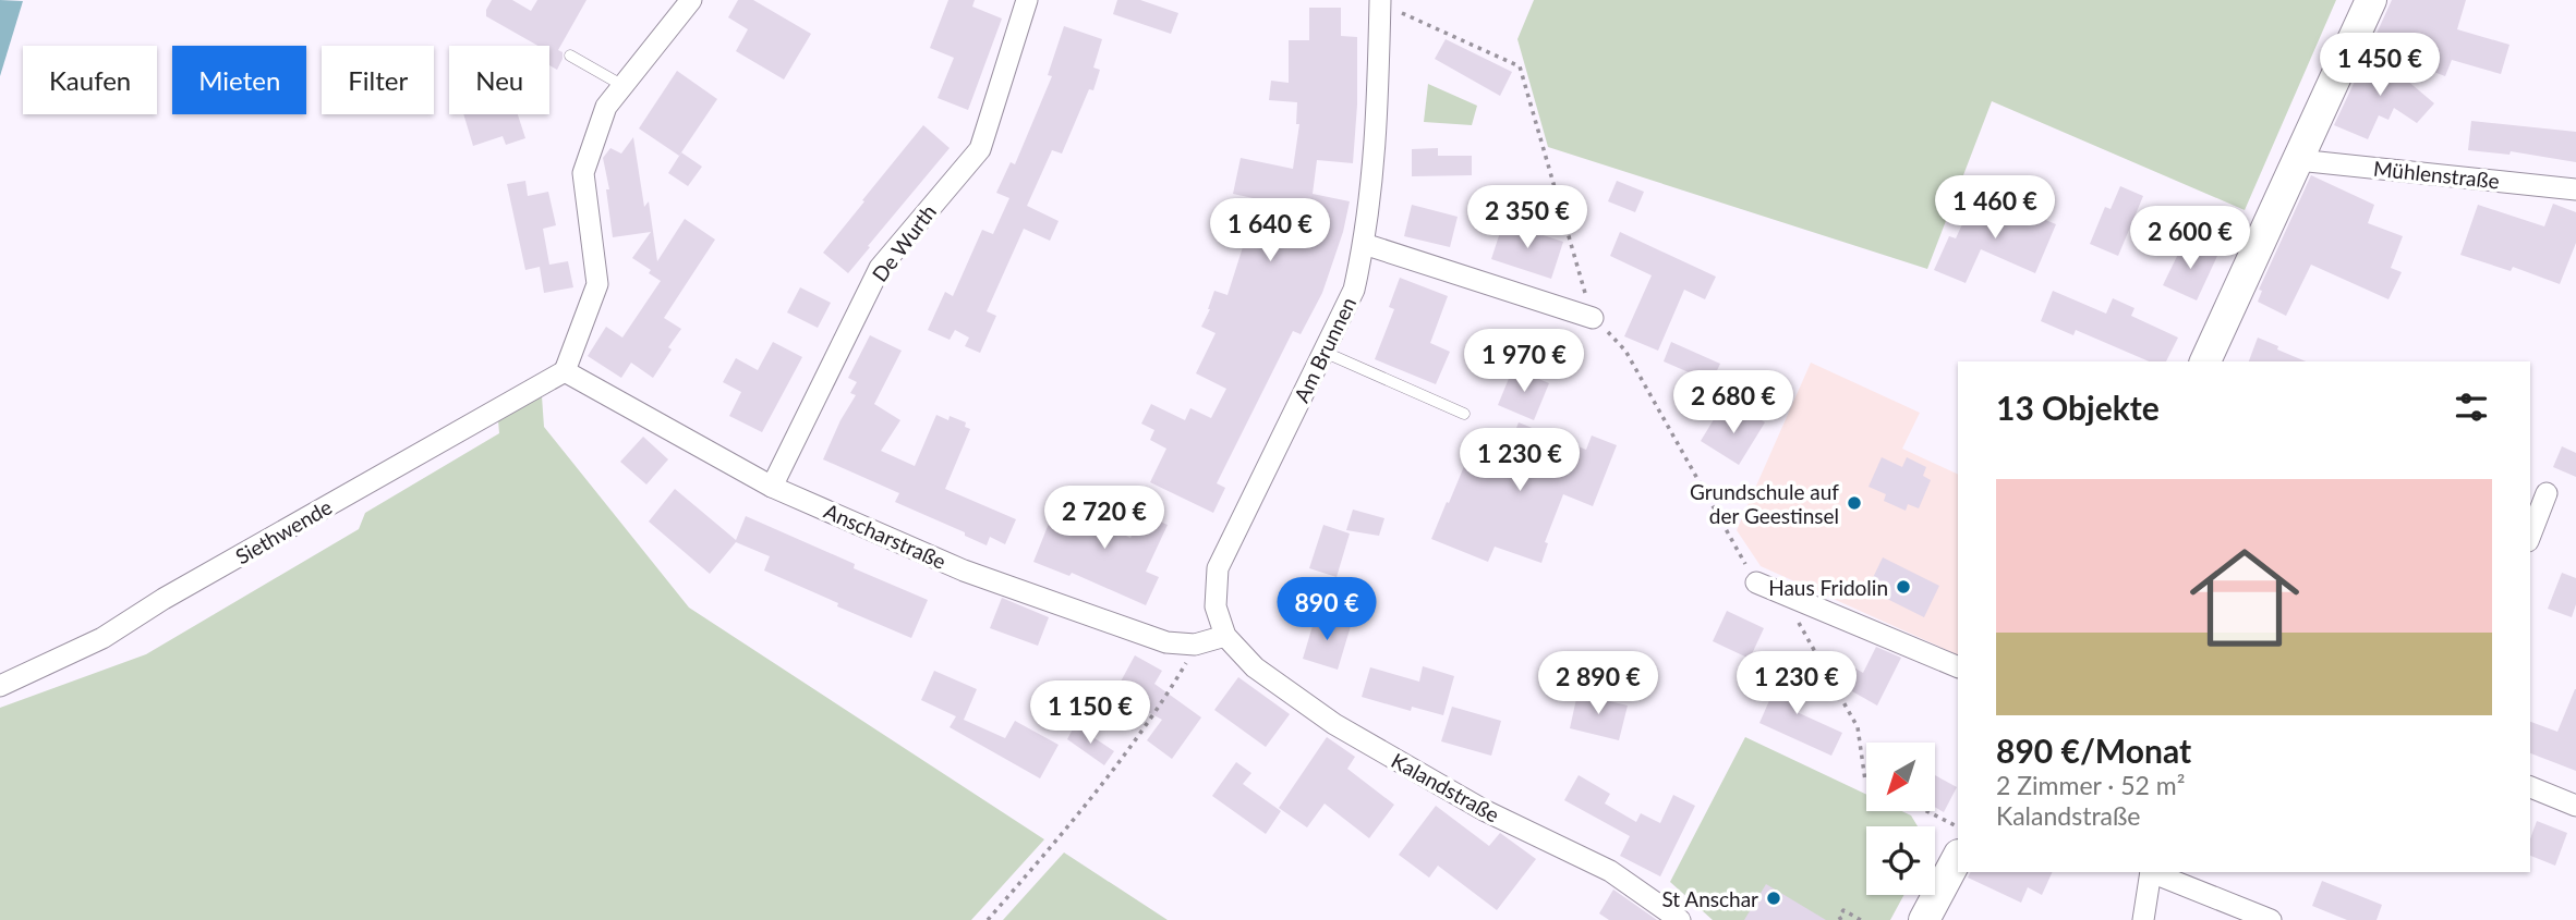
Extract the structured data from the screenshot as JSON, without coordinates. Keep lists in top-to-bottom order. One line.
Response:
{"streets":{"street":["Mühlenstraße","De Wurth","Am Brunnen","Siethwende","Anscharstraße","Kalandstraße"]},"crossings":[["De Wurth","Anscharstraße"],["Am Brunnen","Anscharstraße"],["Am Brunnen","Kalandstraße"],["Siethwende","Anscharstraße"],["Anscharstraße","Kalandstraße"]],"places":["Grundschule auf der Geestinsel","Haus Fridolin","St Anschar"],"north":"bottom left","page":{"price":["1 450 €","1 460 €","2 350 €","1 640 €","2 600 €","1 970 €","2 680 €","1 230 €","2 720 €","890 €","2 890 €","1 230 €","1 150 €"],"chip":["Kaufen","Mieten","Filter","Neu"],"heading":"13 Objekte","list":[{"name":"890 €/Monat","note":"2 Zimmer · 52 m² · Kalandstraße"}]}}
